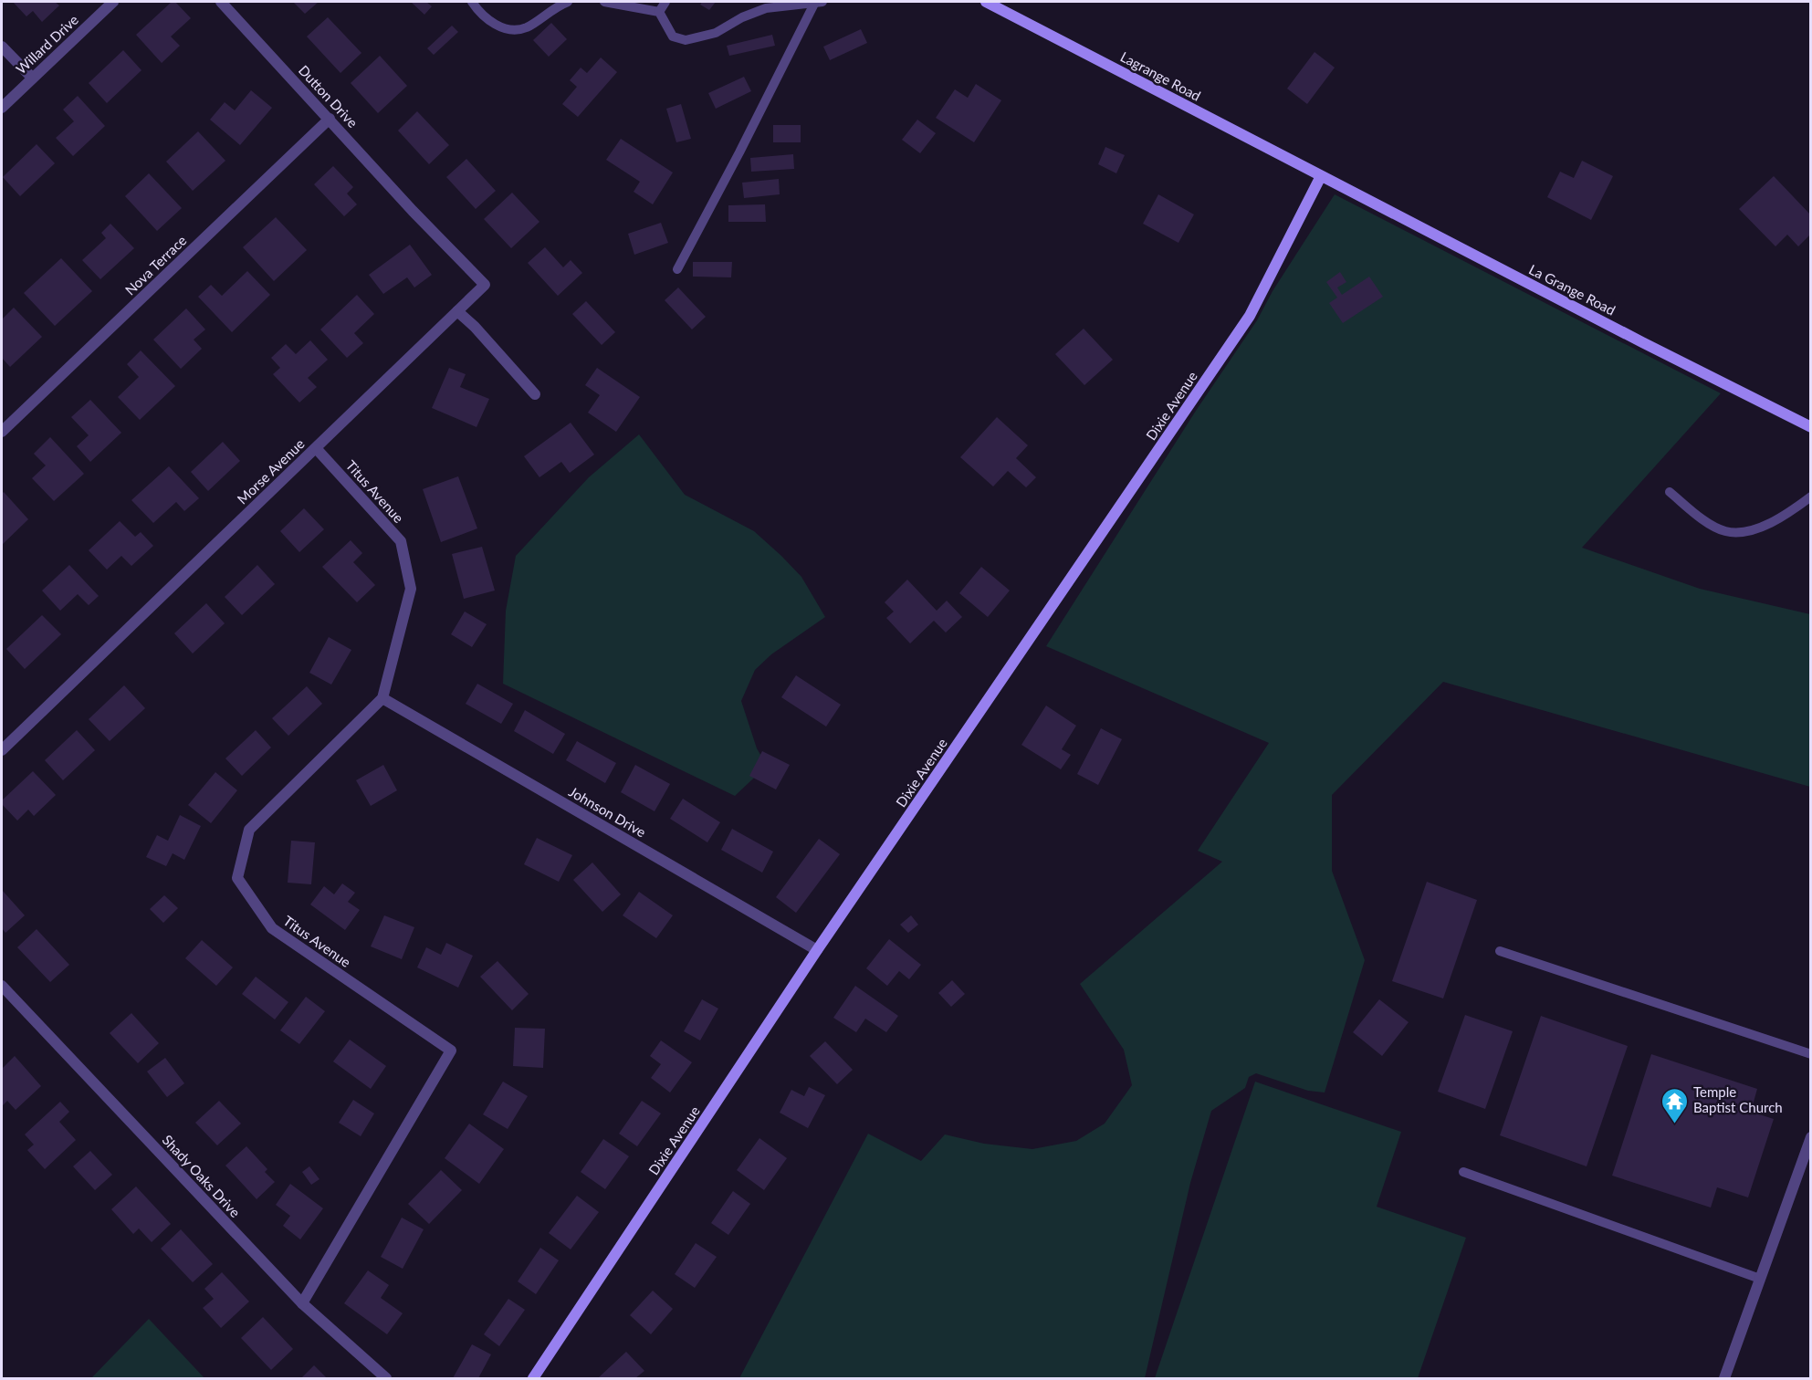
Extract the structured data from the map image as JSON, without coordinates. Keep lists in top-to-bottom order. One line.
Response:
{"streets":{"street":["Willard Drive","Lagrange Road","Dutton Drive","Nova Terrace","La Grange Road","Dixie Avenue","Morse Avenue","Titus Avenue","Johnson Drive","Shady Oaks Drive"]},"crossings":[["Lagrange Road","La Grange Road"],["Lagrange Road","Dixie Avenue"],["Dutton Drive","Nova Terrace"],["Dutton Drive","Morse Avenue"],["La Grange Road","Dixie Avenue"],["Dixie Avenue","Johnson Drive"],["Morse Avenue","Titus Avenue"],["Titus Avenue","Johnson Drive"],["Titus Avenue","Shady Oaks Drive"]],"places":{"temple":["Temple Baptist Church"]}}
